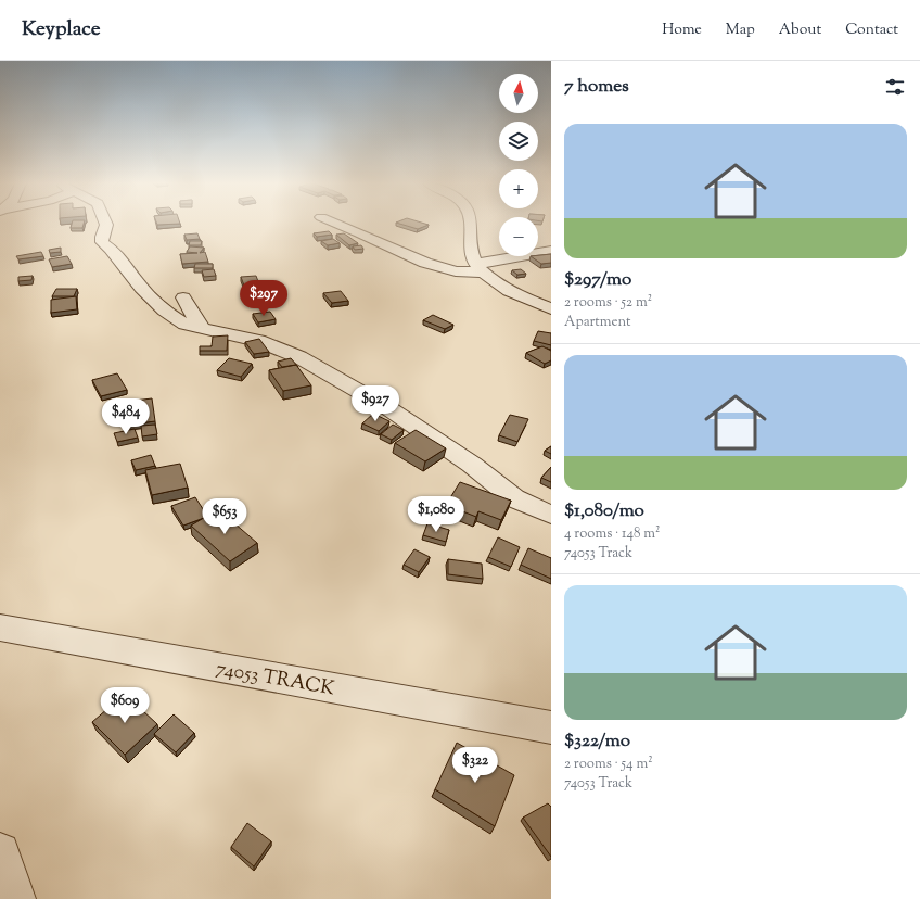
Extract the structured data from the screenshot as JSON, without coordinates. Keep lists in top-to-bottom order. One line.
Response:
{"streets":{"street":["74053 TRACK"]},"north":"top","page":{"header":"Keyplace","nav":["Home","Map","About","Contact"],"heading":"7 homes","map_buttons":["+","−"],"list":[{"name":"$297/mo","note":"2 rooms · 52 m² · Apartment"},{"name":"$1,080/mo","note":"4 rooms · 148 m² · 74053 Track"},{"name":"$322/mo","note":"2 rooms · 54 m² · 74053 Track"}],"price":["$297","$927","$484","$1,080","$653","$609","$322"]}}
